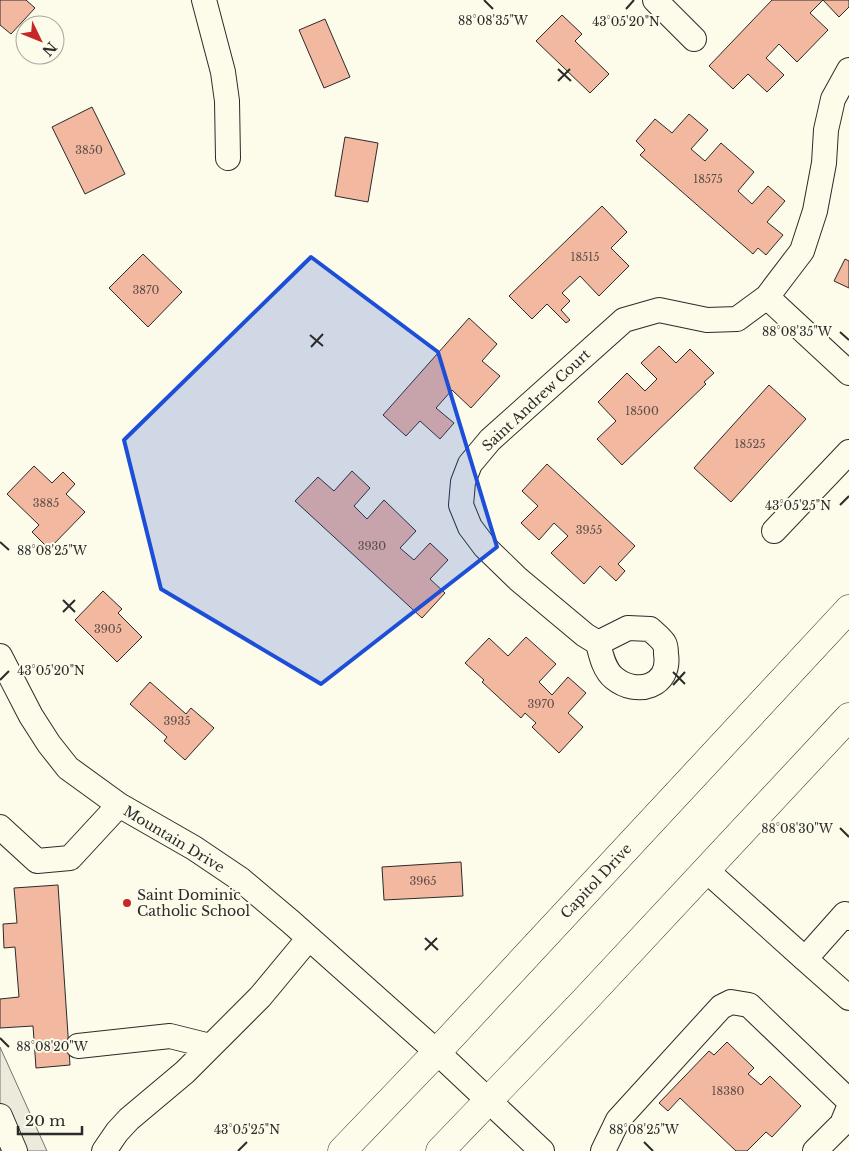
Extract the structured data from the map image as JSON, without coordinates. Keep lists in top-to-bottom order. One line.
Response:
{"streets":{"main road":["Capitol Drive"],"street":["Saint Andrew Court","Mountain Drive"]},"crossings":[["Mountain Drive","Capitol Drive"]],"places":["Saint Dominic Catholic School"],"house_numbers":["3850","18575","18515","3870","18500","18525","3885","3955","3930","3905","3970","3935","3965","18380"],"scale_bar":"20 m","north":"bottom right","coordinates":["88°08'35\"W","43°05'20\"N","43°05'25\"N","88°08'25\"W","88°08'30\"W","88°08'20\"W"]}
